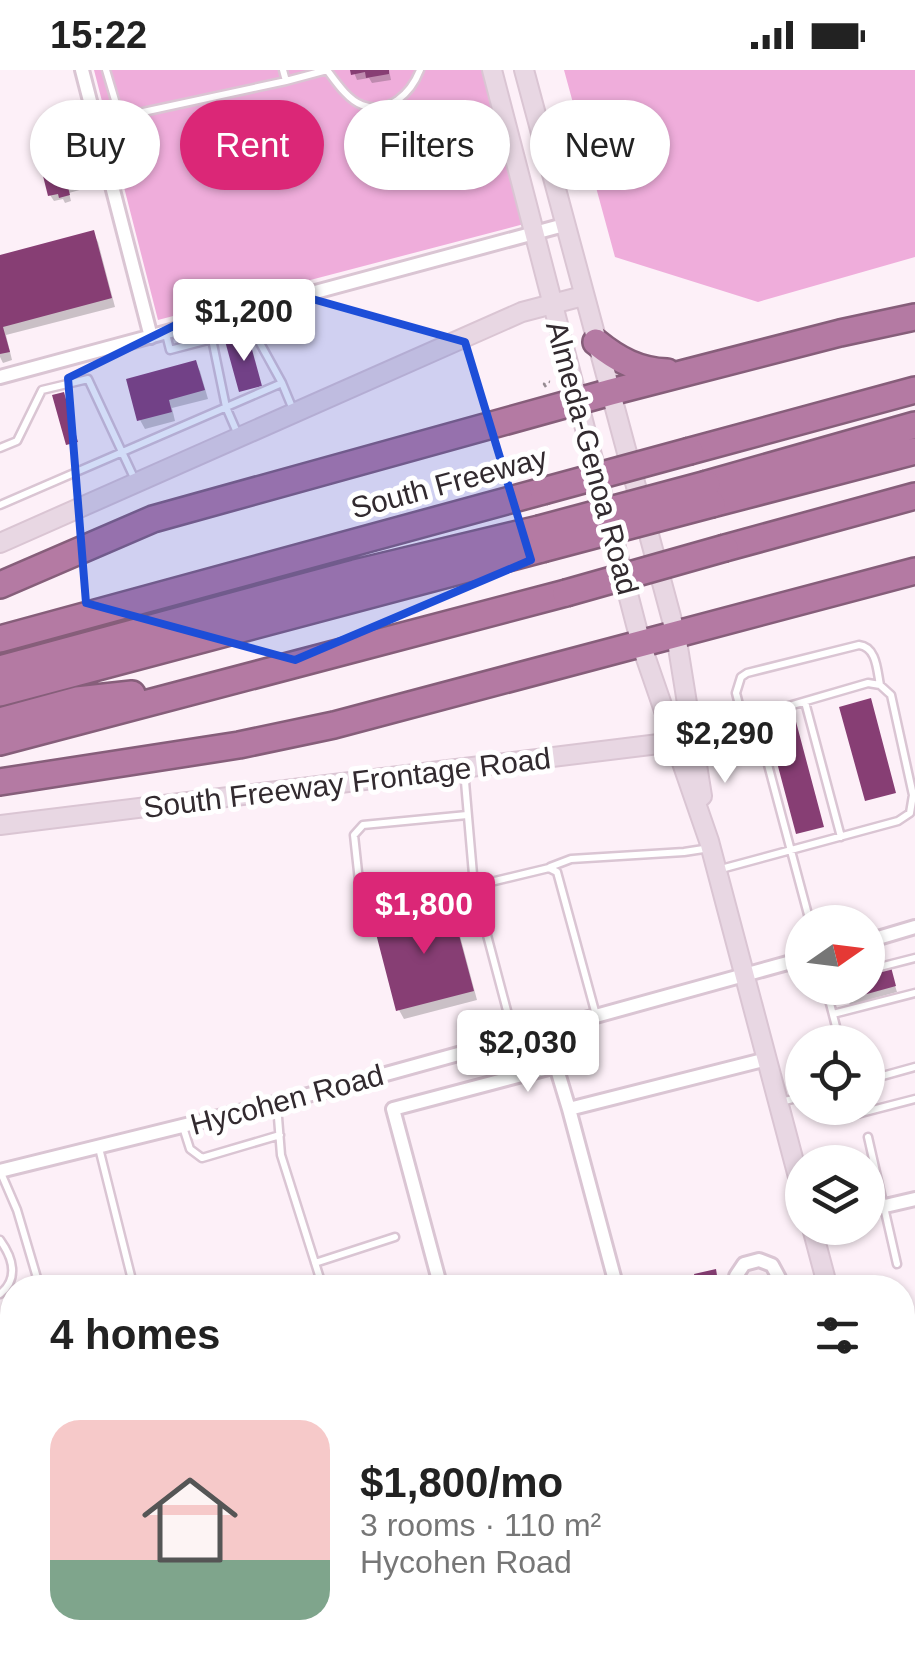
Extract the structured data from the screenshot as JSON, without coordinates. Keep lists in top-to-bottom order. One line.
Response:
{"streets":{"highway":["South Freeway"],"main road":["Almeda-Genoa Road","South Freeway Frontage Road"],"street":["Hycohen Road"]},"crossings":[["Almeda-Genoa Road","South Freeway Frontage Road"],["Almeda-Genoa Road","Hycohen Road"]],"north":"right","page":{"status":"15:22","chip":["Buy","Rent","Filters","New"],"price":["$1,200","$2,290","$1,800","$2,030"],"heading":"4 homes","list":[{"name":"$1,800/mo","note":"3 rooms · 110 m² · Hycohen Road"}]}}
